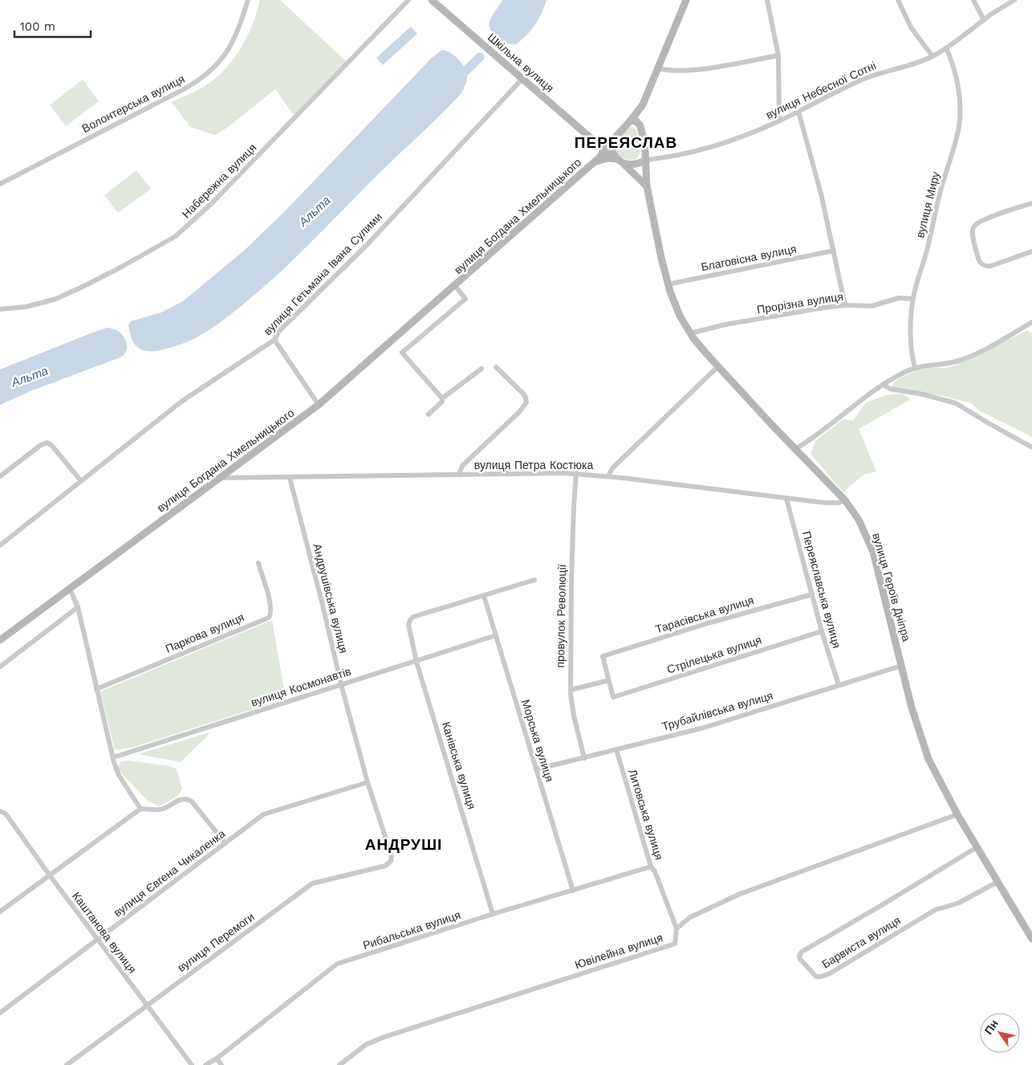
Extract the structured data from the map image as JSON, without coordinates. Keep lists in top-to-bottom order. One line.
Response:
{"streets":{"main road":["Шкільна вулиця","вулиця Богдана Хмельницького","вулиця Героїв Дніпра"],"street":["вулиця Небесної Сотні","Волонтерська вулиця","Набережна вулиця","вулиця Миру","Благовісна вулиця","вулиця Гетьмана Івана Сулими","Прорізна вулиця","вулиця Петра Костюка","Переяславська вулиця","Андрушівська вулиця","Тарасівська вулиця","провулок Революції","Паркова вулиця","Стрілецька вулиця","вулиця Космонавтів","Трубайлівська вулиця","Морська вулиця","Канівська вулиця","Литовська вулиця","вулиця Євгена Чикаленка","Рибальська вулиця","Каштанова вулиця","вулиця Перемоги","Барвиста вулиця","Ювілейна вулиця"]},"crossings":[["Шкільна вулиця","вулиця Богдана Хмельницького"],["Шкільна вулиця","вулиця Гетьмана Івана Сулими"],["вулиця Небесної Сотні","вулиця Миру"],["вулиця Небесної Сотні","вулиця Богдана Хмельницького"],["вулиця Небесної Сотні","вулиця Героїв Дніпра"],["вулиця Миру","Прорізна вулиця"],["вулиця Богдана Хмельницького","вулиця Петра Костюка"],["вулиця Богдана Хмельницького","вулиця Героїв Дніпра"],["Благовісна вулиця","вулиця Героїв Дніпра"],["Прорізна вулиця","вулиця Героїв Дніпра"],["вулиця Петра Костюка","вулиця Героїв Дніпра"],["вулиця Петра Костюка","Переяславська вулиця"],["вулиця Петра Костюка","Андрушівська вулиця"],["вулиця Петра Костюка","провулок Революції"],["вулиця Героїв Дніпра","Трубайлівська вулиця"],["вулиця Героїв Дніпра","Барвиста вулиця"],["вулиця Героїв Дніпра","Ювілейна вулиця"],["Переяславська вулиця","Тарасівська вулиця"],["Переяславська вулиця","Стрілецька вулиця"],["Переяславська вулиця","Трубайлівська вулиця"],["Андрушівська вулиця","вулиця Космонавтів"],["Андрушівська вулиця","вулиця Євгена Чикаленка"],["Андрушівська вулиця","вулиця Перемоги"],["Тарасівська вулиця","Стрілецька вулиця"],["провулок Революції","Трубайлівська вулиця"],["вулиця Космонавтів","Морська вулиця"],["вулиця Космонавтів","Канівська вулиця"],["Трубайлівська вулиця","Морська вулиця"],["Трубайлівська вулиця","Литовська вулиця"],["Морська вулиця","Канівська вулиця"],["Морська вулиця","Рибальська вулиця"],["Канівська вулиця","Рибальська вулиця"],["Литовська вулиця","Рибальська вулиця"],["Литовська вулиця","Ювілейна вулиця"],["вулиця Євгена Чикаленка","Каштанова вулиця"],["Каштанова вулиця","вулиця Перемоги"]],"districts":["ПЕРЕЯСЛАВ","АНДРУШІ"],"water":["Альта"],"scale_bar":"100 m","north":"top left"}
